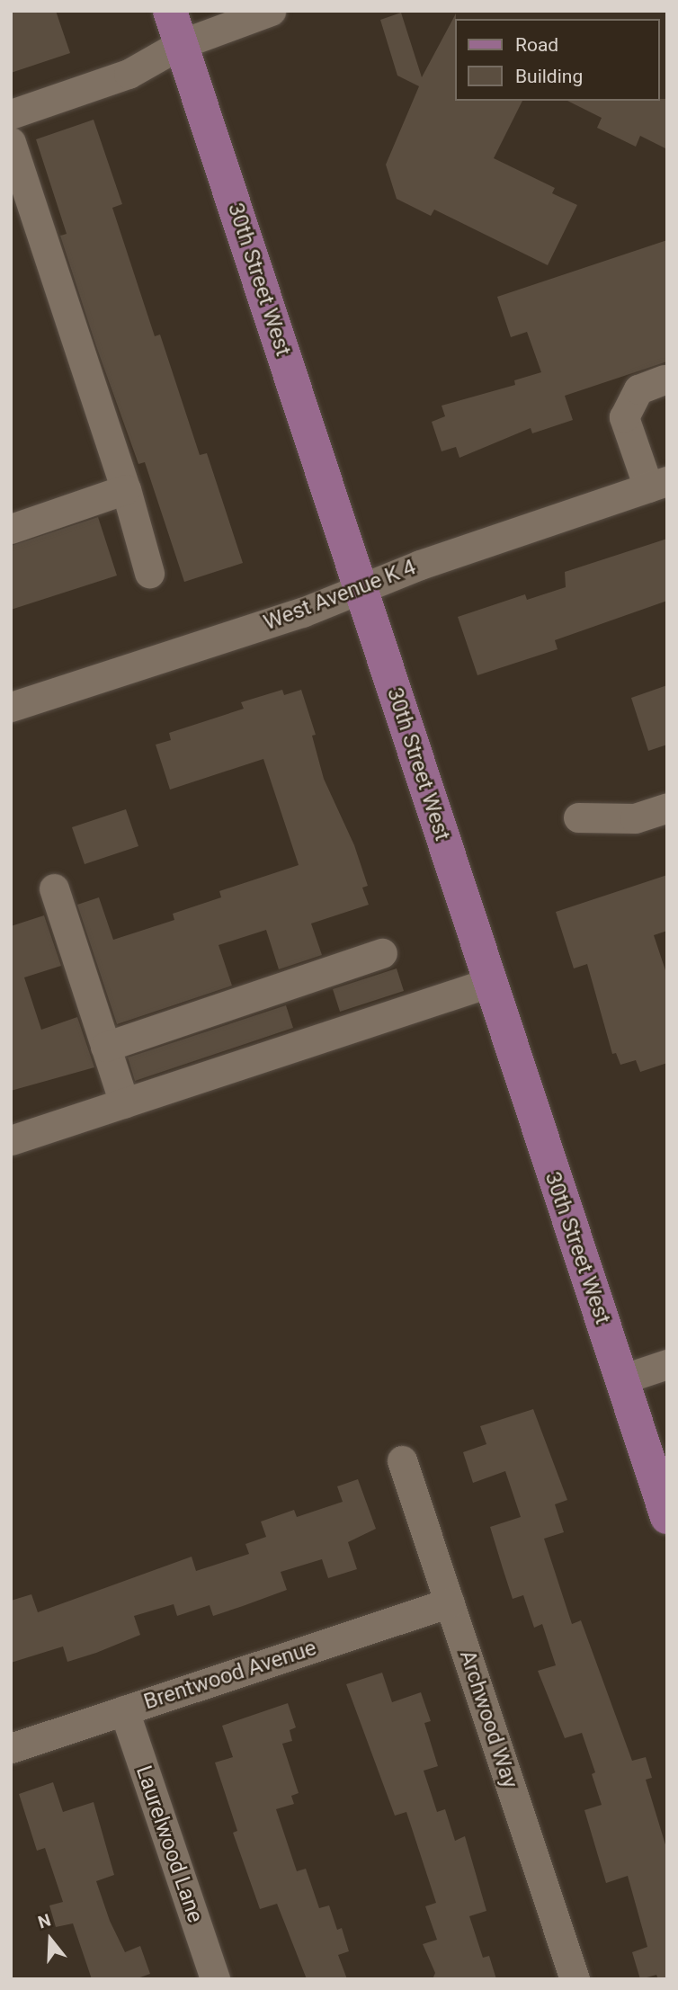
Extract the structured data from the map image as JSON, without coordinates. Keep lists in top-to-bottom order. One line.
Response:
{"streets":{"main road":["30th Street West"],"street":["West Avenue K 4","Brentwood Avenue","Archwood Way","Laurelwood Lane"]},"crossings":[["30th Street West","West Avenue K 4"],["Brentwood Avenue","Archwood Way"],["Brentwood Avenue","Laurelwood Lane"]],"legend":["Road","Building"],"north":"top"}
